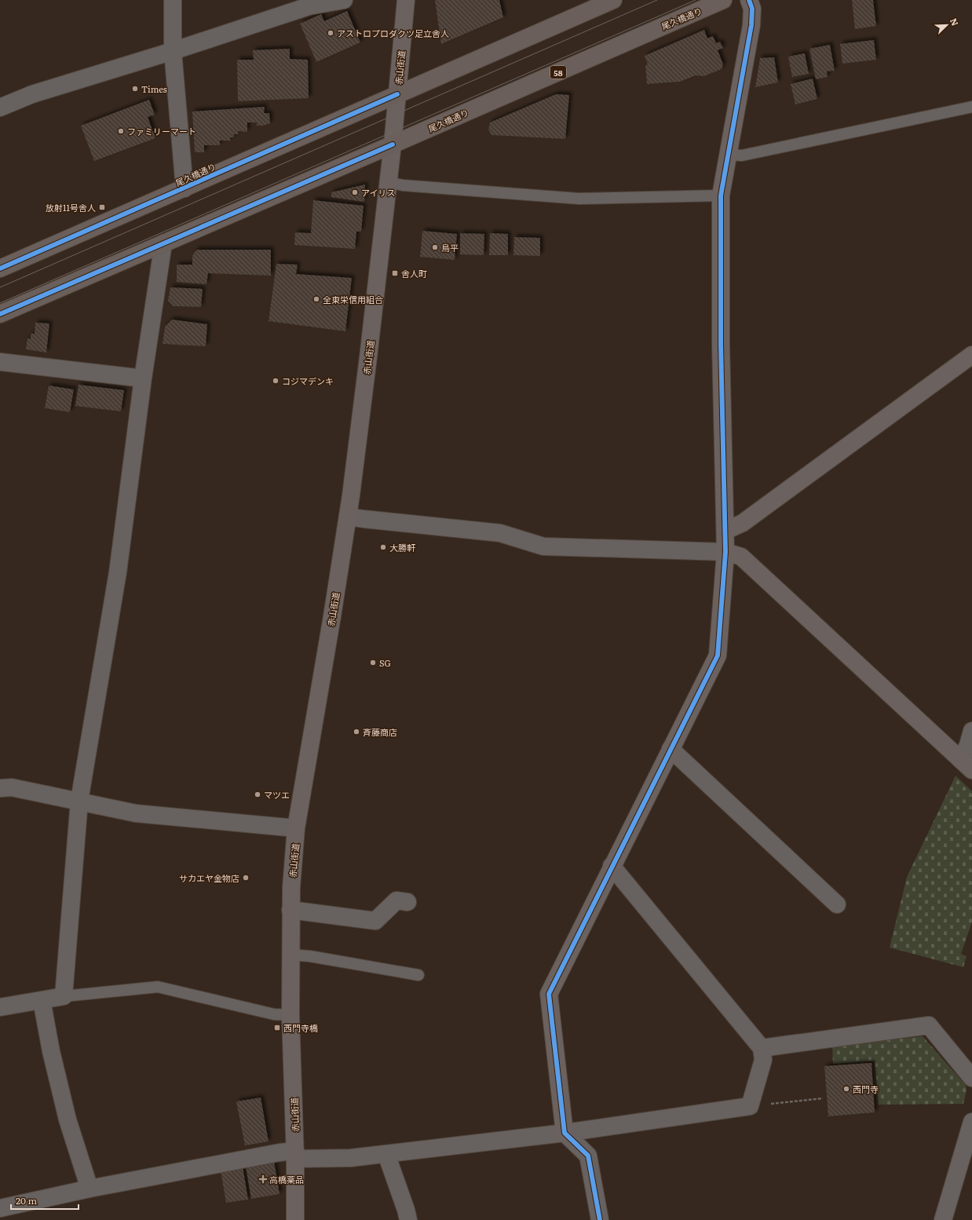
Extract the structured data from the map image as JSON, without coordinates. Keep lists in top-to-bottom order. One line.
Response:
{"streets":{"main road":["尾久橋通り","58"],"street":["赤山街道"]},"crossings":[["尾久橋通り","赤山街道"]],"places":{"other":["アストロプロダクツ足立舎人","Times","ファミリーマート","アイリス","鳥平","全東栄信用組合","コジマデンキ","大勝軒","SG","斉藤商店","マツエ","サカエヤ金物店","西門寺"],"transit":["放射11号舎人","舎人町","西門寺橋"],"health":["高橋薬品"]},"scale_bar":"20 m","north":"top right"}
